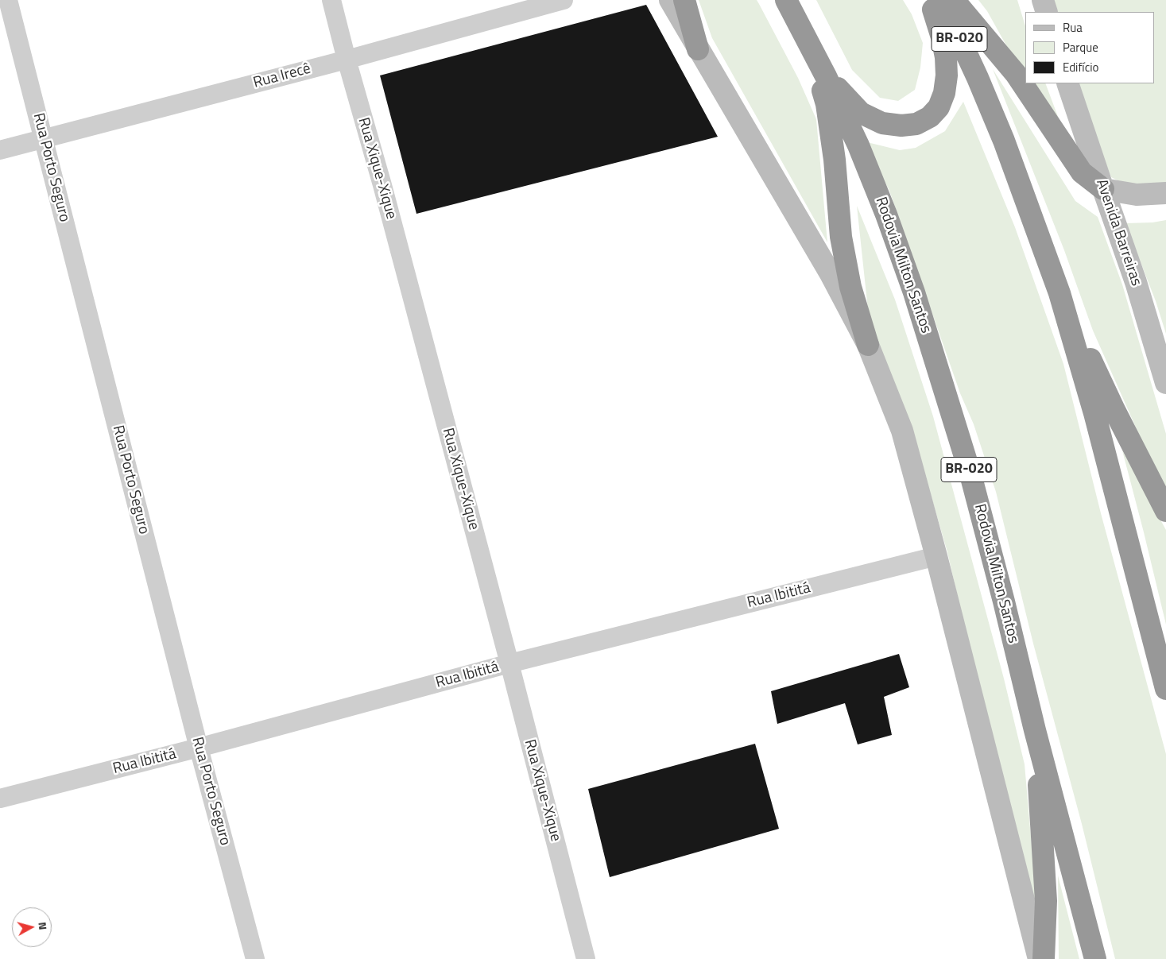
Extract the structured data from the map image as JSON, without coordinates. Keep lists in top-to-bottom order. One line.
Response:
{"streets":{"highway":["BR-020","Rodovia Milton Santos"],"main road":["Avenida Barreiras"],"street":["Rua Irecê","Rua Porto Seguro","Rua Xique-Xique","Rua Ibititá"]},"crossings":[["Rua Irecê","Rua Porto Seguro"],["Rua Irecê","Rua Xique-Xique"],["Rua Porto Seguro","Rua Ibititá"],["Rua Xique-Xique","Rua Ibititá"]],"legend":["Rua","Parque","Edifício"],"north":"right"}
